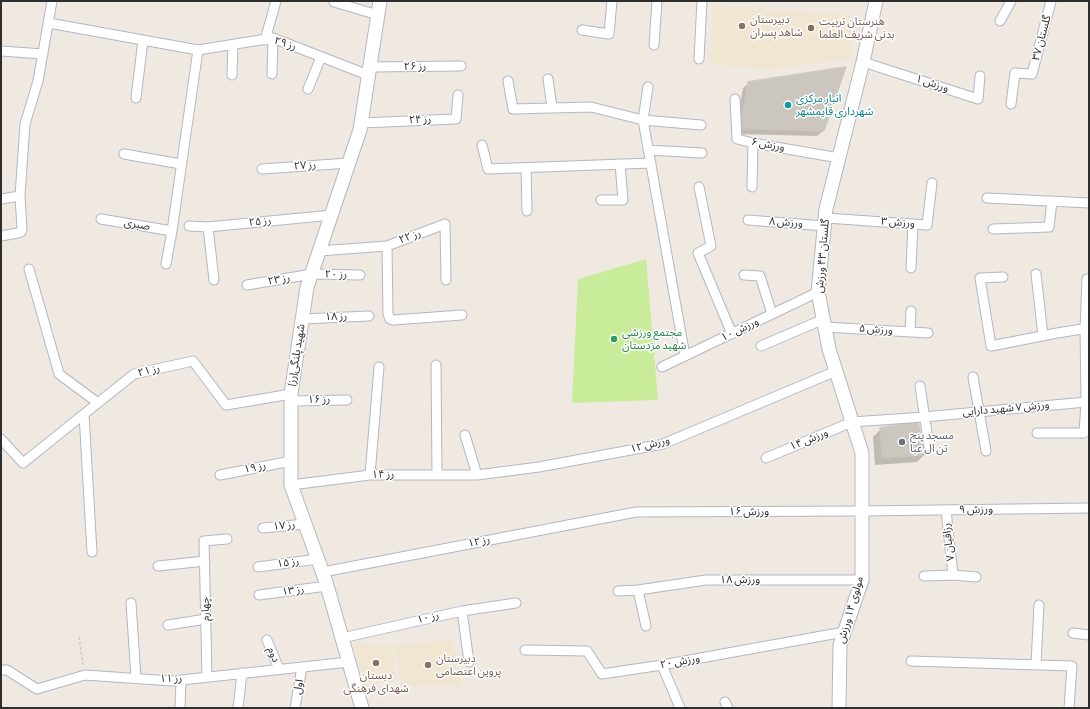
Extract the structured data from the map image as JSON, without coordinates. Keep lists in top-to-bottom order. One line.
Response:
{"streets":{"street":["گلستان ۳۷","رز ۲۹","رز ۲۶","ورزش ۱","رز ۲۴","ورزش ۶","رز ۲۷","رز ۲۵","ورزش ۸","ورزش ۳","صبری","رز ۲۲","گلستان ۴۳ ورزش","رز ۲۰","رز ۲۳","رز ۱۸","ورزش ۱۰","ورزش ۵","شهید پلنگی(رز)","رز ۲۱","رز ۱۶","ورزش ۷ شهید دارایی","ورزش ۱۴","ورزش ۱۲","رز ۱۹","رز ۱۴","ورزش ۹","ورزش ۱۶","رز ۱۷","رز ۱۲","رزاقیان ۷","رز ۱۵","ورزش ۱۸","رز ۱۳","چهارم","مولوی ۱۴ ورزش","رز ۱۰","دوم","ورزش ۲۰","رز ۱۱","اول"]},"crossings":[["رز ۲۹","رز ۲۶"],["رز ۲۹","شهید پلنگی(رز)"],["رز ۲۶","شهید پلنگی(رز)"],["ورزش ۱","گلستان ۴۳ ورزش"],["رز ۲۴","شهید پلنگی(رز)"],["ورزش ۶","گلستان ۴۳ ورزش"],["رز ۲۷","شهید پلنگی(رز)"],["رز ۲۵","شهید پلنگی(رز)"],["ورزش ۸","ورزش ۳"],["ورزش ۸","گلستان ۴۳ ورزش"],["ورزش ۳","گلستان ۴۳ ورزش"],["رز ۲۲","شهید پلنگی(رز)"],["گلستان ۴۳ ورزش","ورزش ۱۰"],["گلستان ۴۳ ورزش","ورزش ۵"],["گلستان ۴۳ ورزش","ورزش ۷ شهید دارایی"],["گلستان ۴۳ ورزش","ورزش ۱۴"],["گلستان ۴۳ ورزش","ورزش ۱۲"],["گلستان ۴۳ ورزش","ورزش ۹"],["گلستان ۴۳ ورزش","ورزش ۱۶"],["گلستان ۴۳ ورزش","مولوی ۱۴ ورزش"],["رز ۲۰","رز ۲۳"],["رز ۲۰","شهید پلنگی(رز)"],["رز ۲۳","شهید پلنگی(رز)"],["رز ۱۸","شهید پلنگی(رز)"],["شهید پلنگی(رز)","رز ۲۱"],["شهید پلنگی(رز)","رز ۱۶"],["شهید پلنگی(رز)","رز ۱۹"],["شهید پلنگی(رز)","رز ۱۴"],["شهید پلنگی(رز)","رز ۱۷"],["شهید پلنگی(رز)","رز ۱۲"],["شهید پلنگی(رز)","رز ۱۵"],["شهید پلنگی(رز)","رز ۱۳"],["شهید پلنگی(رز)","رز ۱۰"],["شهید پلنگی(رز)","رز ۱۱"],["رز ۲۱","رز ۱۶"],["ورزش ۷ شهید دارایی","ورزش ۱۴"],["ورزش ۱۲","رز ۱۴"],["ورزش ۹","ورزش ۱۶"],["ورزش ۹","رزاقیان ۷"],["ورزش ۹","مولوی ۱۴ ورزش"],["ورزش ۱۶","رز ۱۲"],["ورزش ۱۶","مولوی ۱۴ ورزش"],["ورزش ۱۸","مولوی ۱۴ ورزش"],["چهارم","رز ۱۱"],["مولوی ۱۴ ورزش","ورزش ۲۰"],["دوم","رز ۱۱"],["رز ۱۱","اول"]],"places":["دبیرستان شاهد پسران","هنرستان تربیت بدنی شریف العلما","انبار مرکزی شهرداری قایمشهر","مجتمع ورزشی شهید مزدستان","مسجد پنج تن ال عبا","دبستان شهدای فرهنگی","دبیرستان پروین اعتصامی"]}
